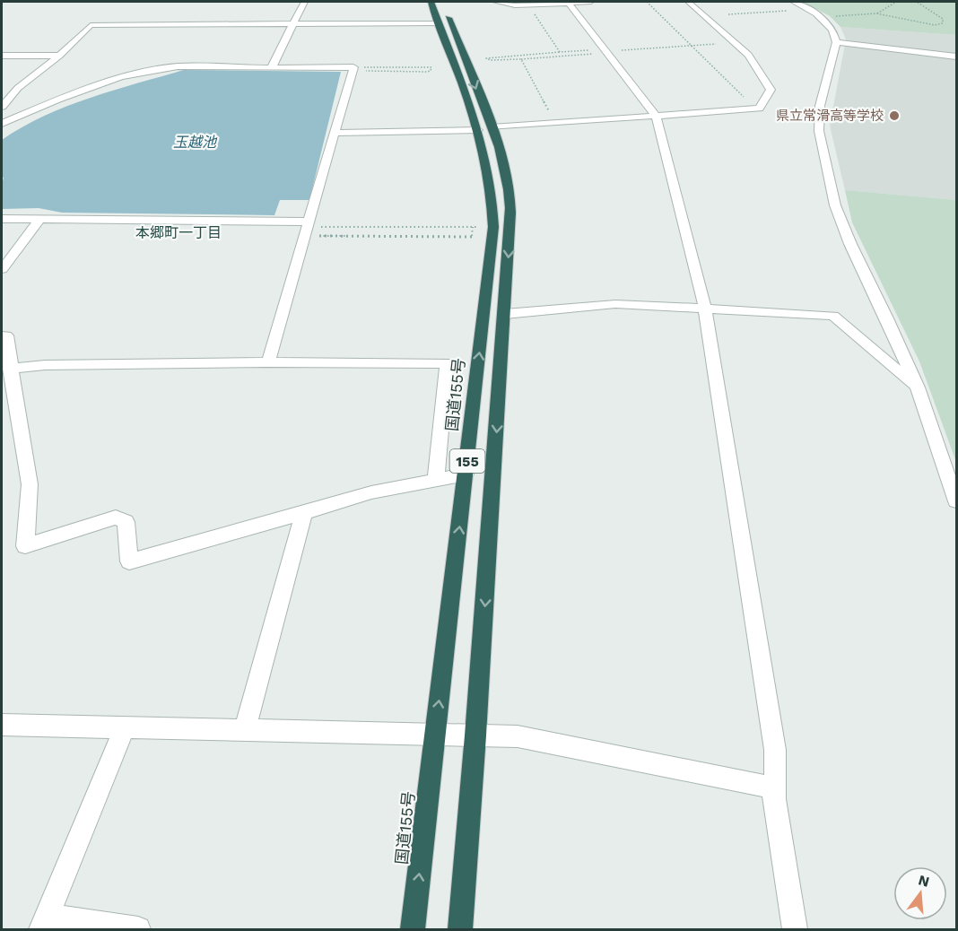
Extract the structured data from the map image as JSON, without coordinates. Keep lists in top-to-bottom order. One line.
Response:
{"streets":{"highway":["国道155号","155"]},"districts":["本郷町一丁目"],"water":["玉越池"],"places":["県立常滑高等学校"],"north":"top"}
